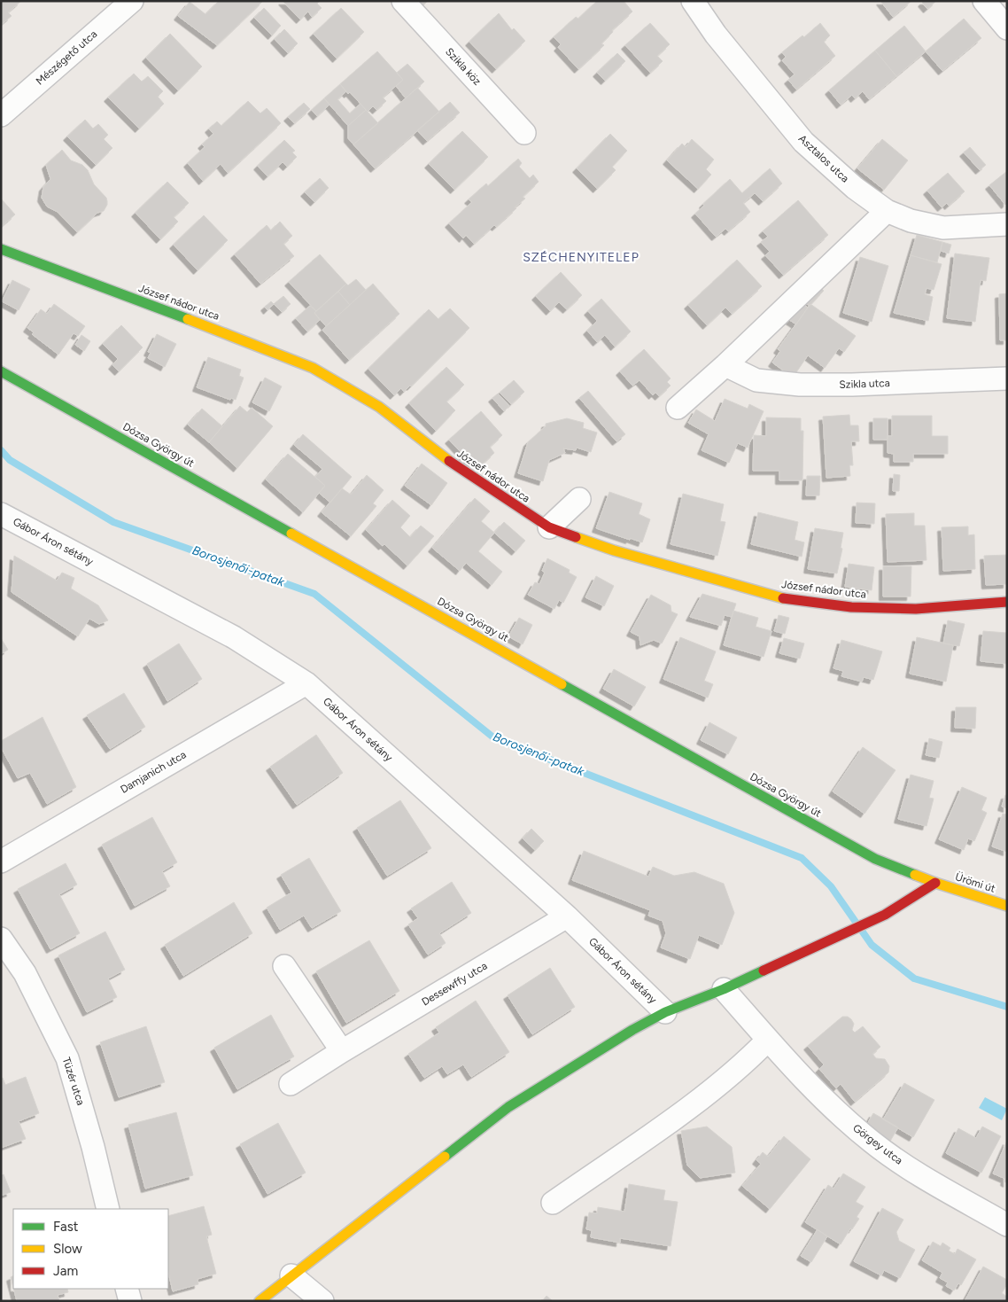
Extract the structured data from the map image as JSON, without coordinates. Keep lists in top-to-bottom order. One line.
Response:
{"streets":{"street":["Mészégető utca","Szikla köz","Asztalos utca","József nádor utca","Szikla utca","Dózsa György út","Gábor Áron sétány","Damjanich utca","Ürömi út","Dessewffy utca","Tüzér utca","Görgey utca"]},"crossings":[["Dózsa György út","Ürömi út"],["Gábor Áron sétány","Damjanich utca"],["Gábor Áron sétány","Dessewffy utca"]],"districts":["SZÉCHENYITELEP"],"water":["Borosjenői-patak"],"legend":["Fast","Slow","Jam"]}
